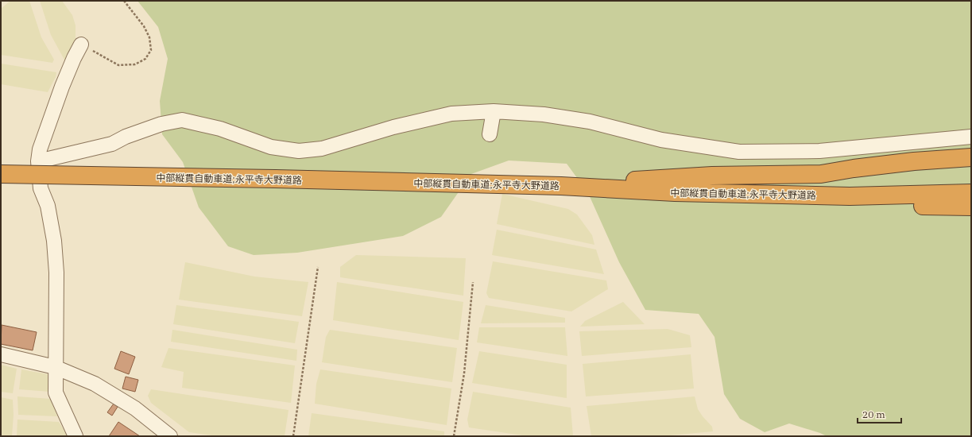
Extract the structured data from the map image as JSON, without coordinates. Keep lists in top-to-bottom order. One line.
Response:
{"streets":{"highway":["中部縦貫自動車道;永平寺大野道路"]},"scale_bar":"20 m"}
